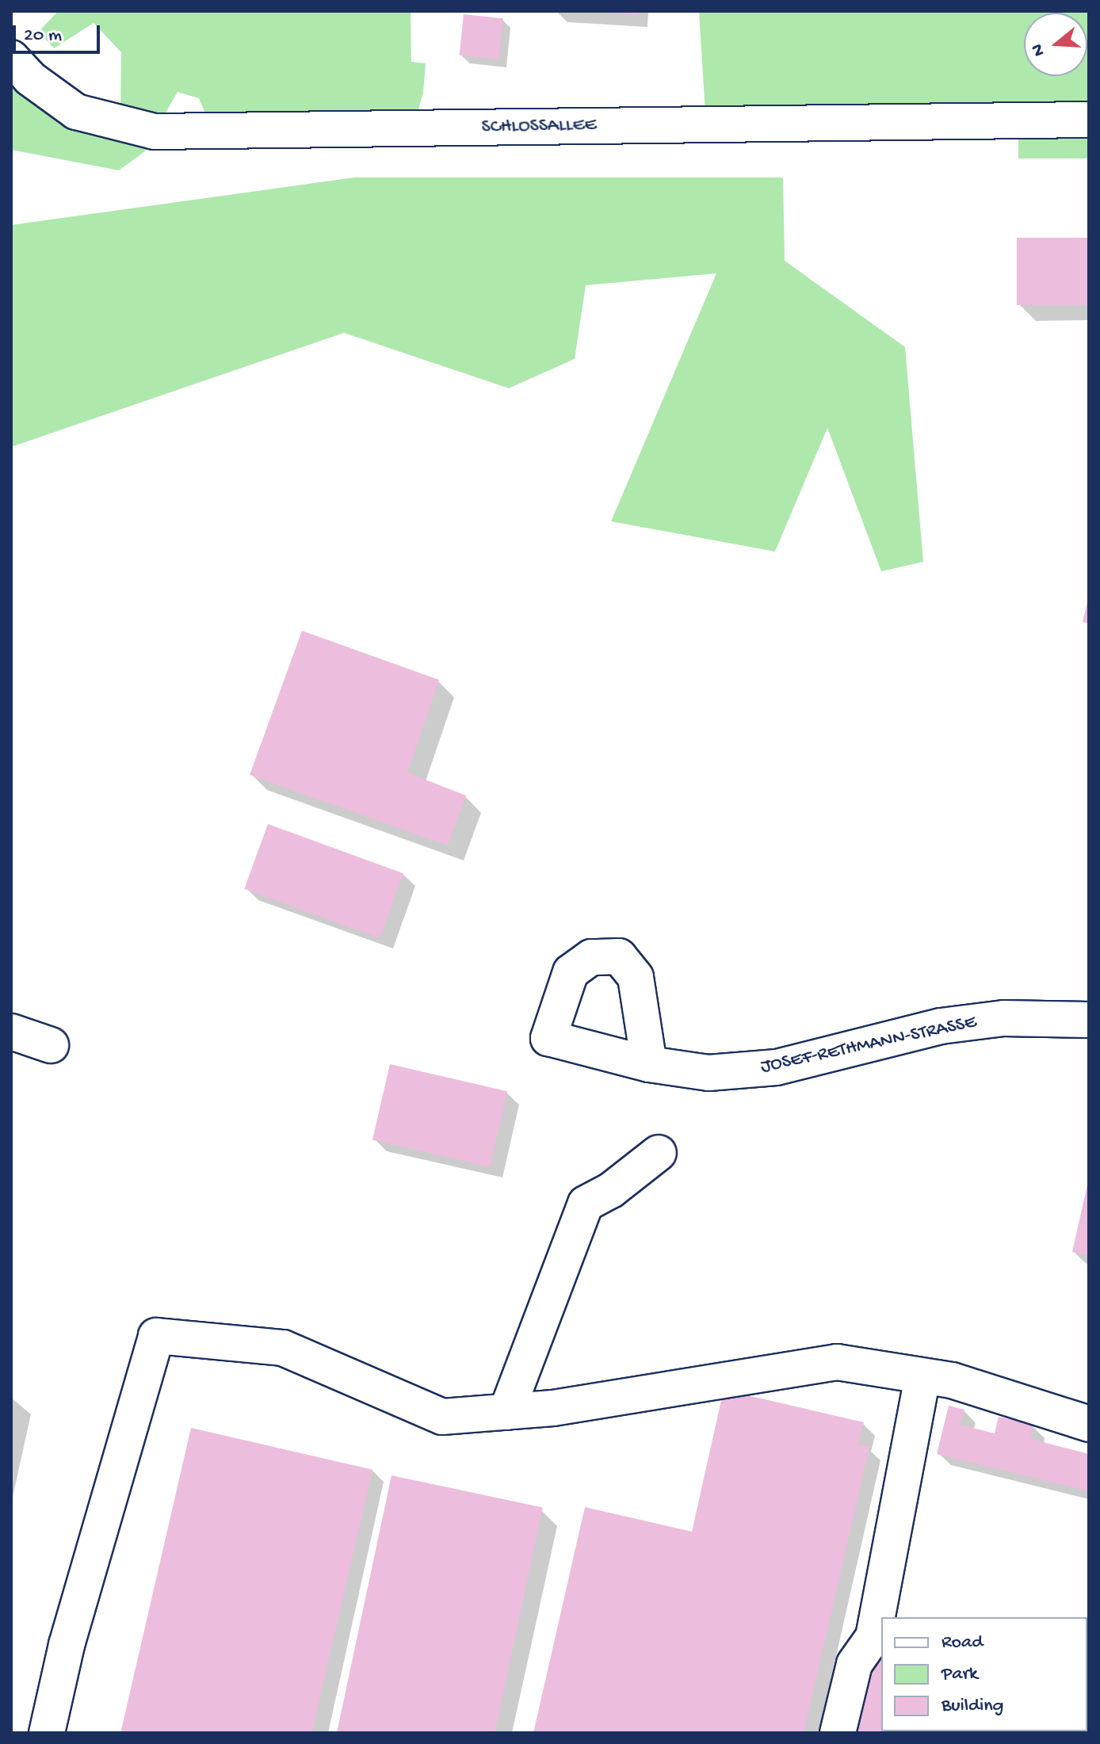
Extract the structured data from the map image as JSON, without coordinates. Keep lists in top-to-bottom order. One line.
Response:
{"streets":{"street":["SCHLOSSALLEE","JOSEF-RETHMANN-STRASSE"]},"legend":["Road","Park","Building"],"scale_bar":"20 m","north":"left"}
